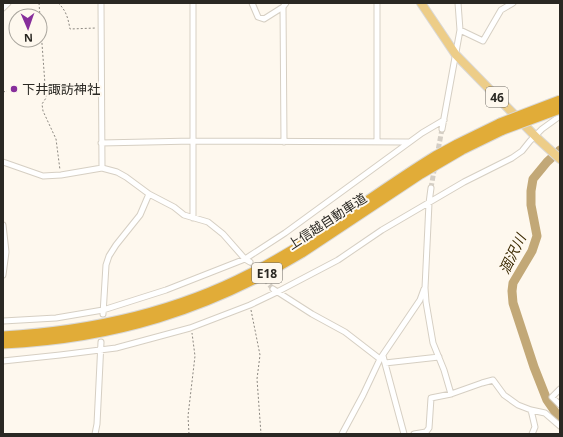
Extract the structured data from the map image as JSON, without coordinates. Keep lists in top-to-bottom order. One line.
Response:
{"streets":{"highway":["上信越自動車道","E18"],"main road":["46"]},"water":["涸沢川"],"places":["下井諏訪神社"],"north":"bottom"}
